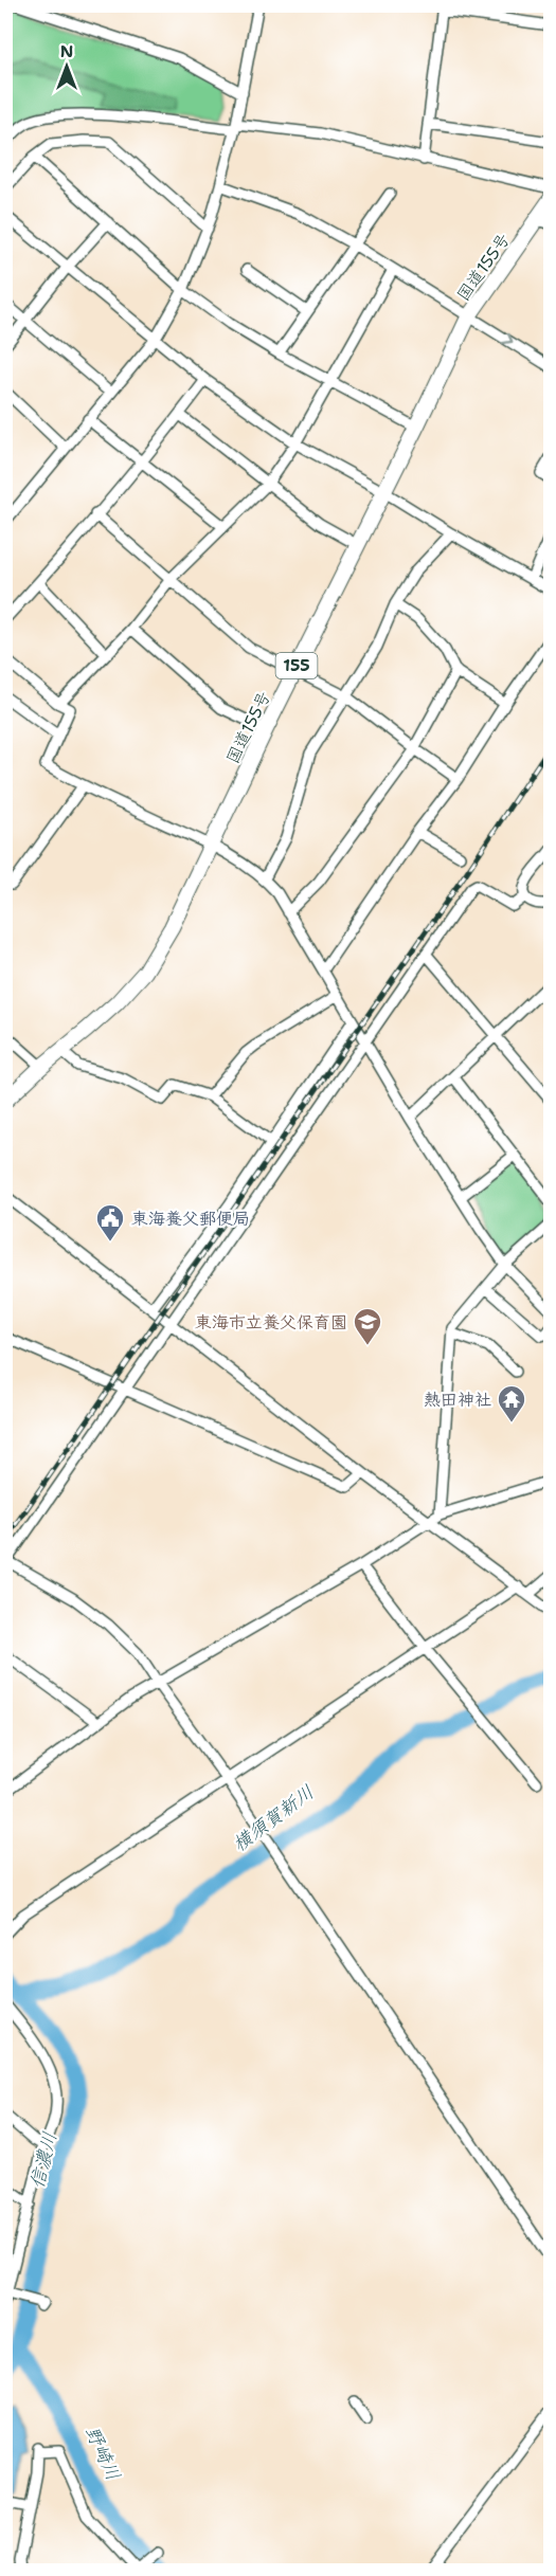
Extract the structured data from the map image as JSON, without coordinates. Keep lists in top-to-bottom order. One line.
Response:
{"streets":{"highway":["国道155号","155"]},"water":["横須賀新川","信濃川","野崎川"],"places":{"public building":["東海養父郵便局"],"school or university":["東海市立養父保育園"],"temple":["熱田神社"]},"north":"top"}
